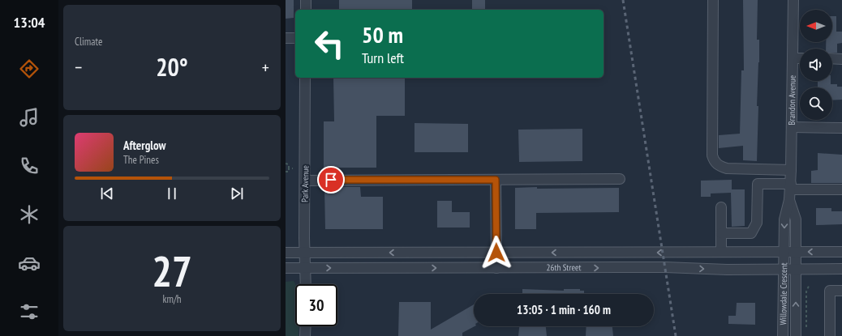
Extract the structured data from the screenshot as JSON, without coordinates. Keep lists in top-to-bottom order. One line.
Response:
{"streets":{"street":["Brandon Avenue","Park Avenue","26th Street","Willowdale Crescent"]},"crossings":[["Brandon Avenue","26th Street"],["Brandon Avenue","Willowdale Crescent"],["Park Avenue","26th Street"],["26th Street","Willowdale Crescent"]],"north":"left","page":{"tabs":"13:04","tile":["Climate",["27","km/h"]],"turn":["50 m","Turn left"],"heat":["−","20°","+"],"song":["Afterglow","The Pines"],"limit":"30","trip":"13:05 · 1 min · 160 m"}}
